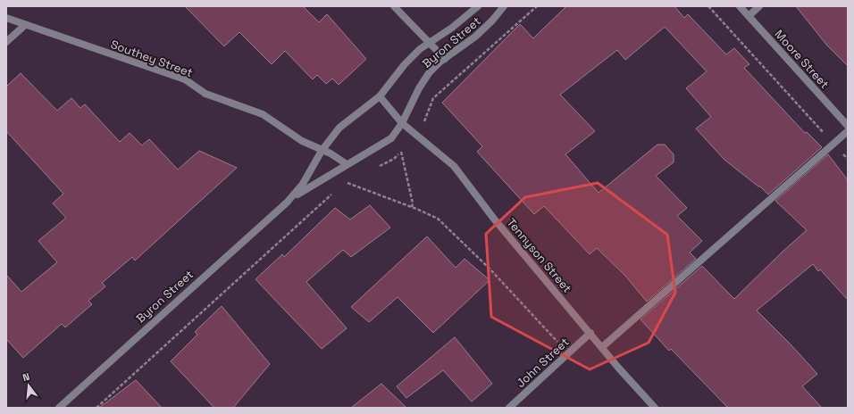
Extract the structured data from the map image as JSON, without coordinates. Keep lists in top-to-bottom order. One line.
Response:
{"streets":{"street":["Byron Street","Southey Street","Moore Street","Tennyson Street","John Street"]},"crossings":[["Byron Street","Southey Street"],["Byron Street","Tennyson Street"],["Tennyson Street","John Street"]],"north":"top"}
